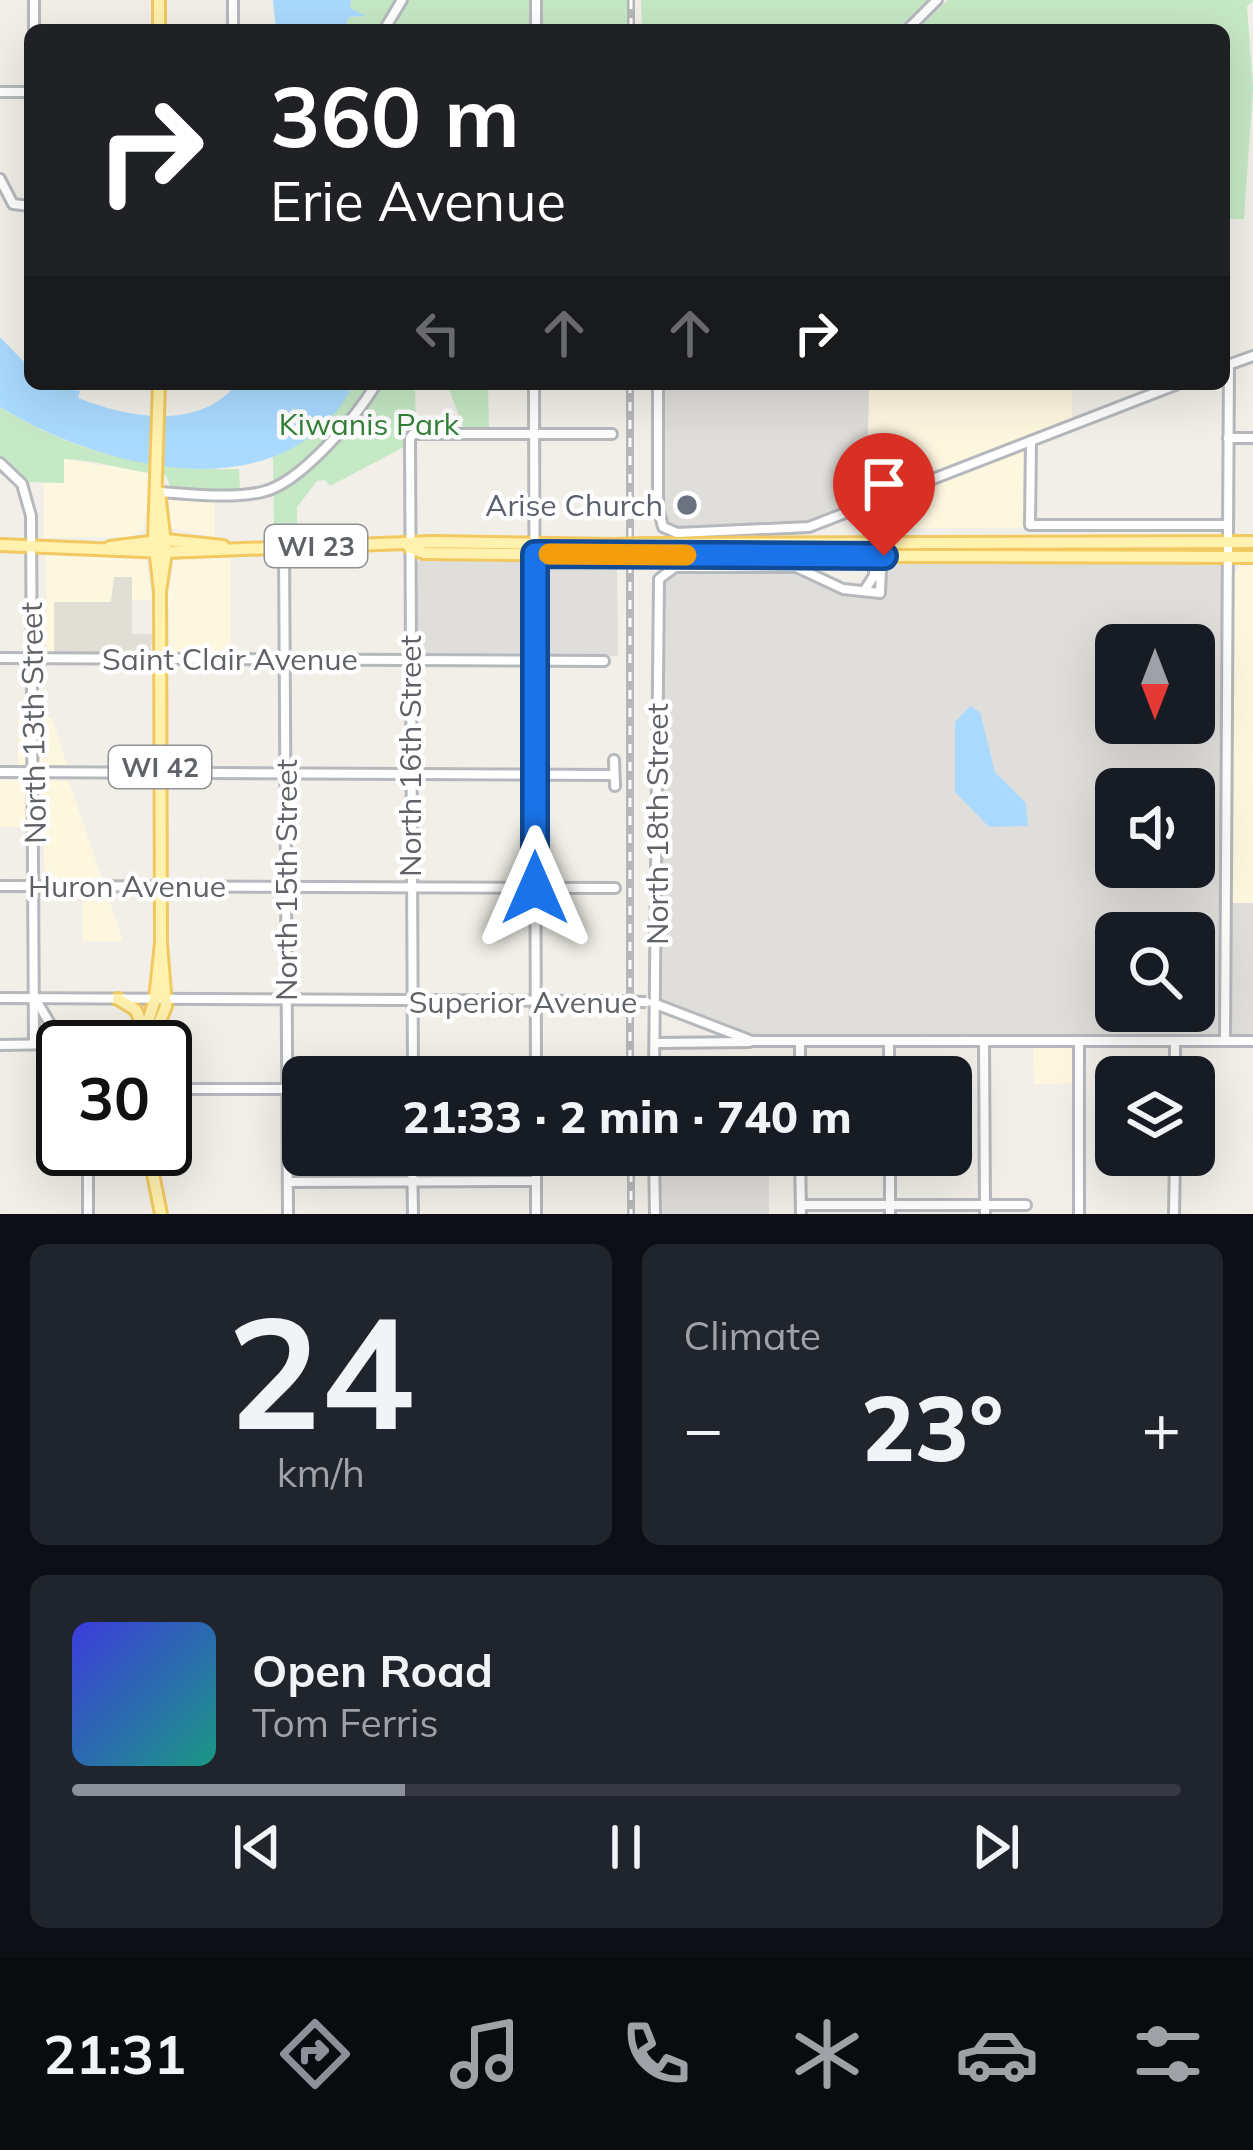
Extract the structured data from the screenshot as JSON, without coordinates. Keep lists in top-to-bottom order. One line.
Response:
{"streets":{"main road":["WI 23","WI 42"],"street":["Saint Clair Avenue","North 13th Street","North 16th Street","North 18th Street","North 15th Street","Huron Avenue","Superior Avenue"]},"crossings":[["WI 23","North 16th Street"],["WI 23","WI 42"],["WI 23","North 18th Street"],["WI 23","North 15th Street"],["Saint Clair Avenue","North 13th Street"],["Saint Clair Avenue","North 16th Street"],["Saint Clair Avenue","WI 42"],["Saint Clair Avenue","North 15th Street"],["North 13th Street","Huron Avenue"],["North 13th Street","Superior Avenue"],["North 16th Street","Huron Avenue"],["North 16th Street","Superior Avenue"],["WI 42","Huron Avenue"],["WI 42","Superior Avenue"],["North 18th Street","Superior Avenue"],["North 15th Street","Huron Avenue"],["North 15th Street","Superior Avenue"]],"parks":["Kiwanis Park"],"places":["Arise Church"],"north":"bottom","page":{"turn":["360 m","Erie Avenue"],"limit":"30","trip":"21:33 · 2 min · 740 m","tile":[["24","km/h"],"Climate"],"heat":["−","23°","+"],"song":["Open Road","Tom Ferris"],"tabs":"21:31"}}
